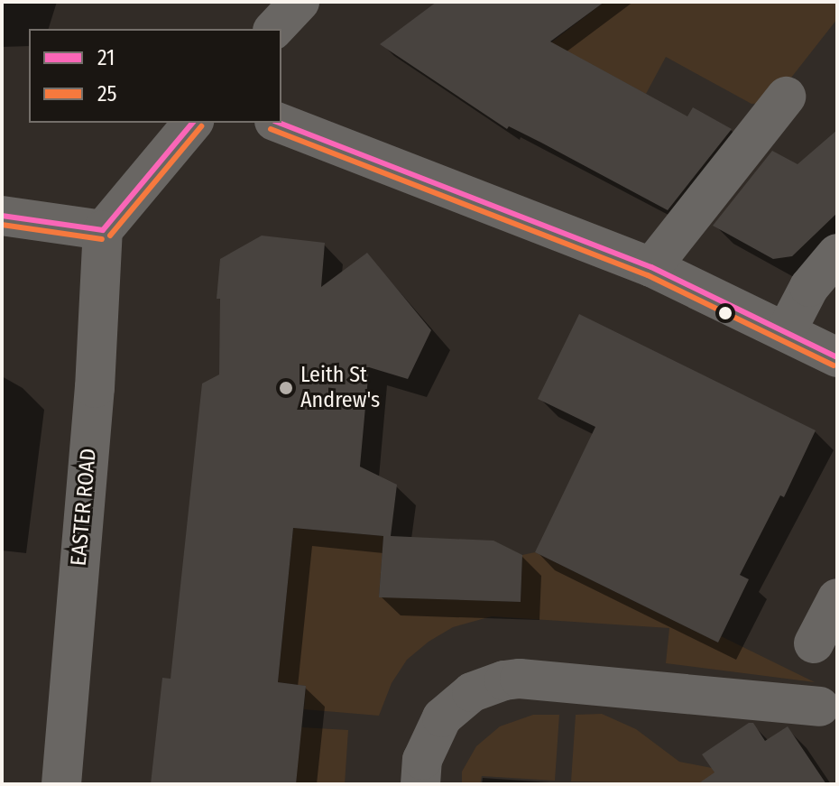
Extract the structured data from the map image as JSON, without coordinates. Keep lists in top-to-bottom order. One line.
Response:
{"streets":{"street":["EASTER ROAD"]},"places":["Leith St Andrew's"],"lines":["transit line 21","transit line 25"],"legend":["21","25"]}
